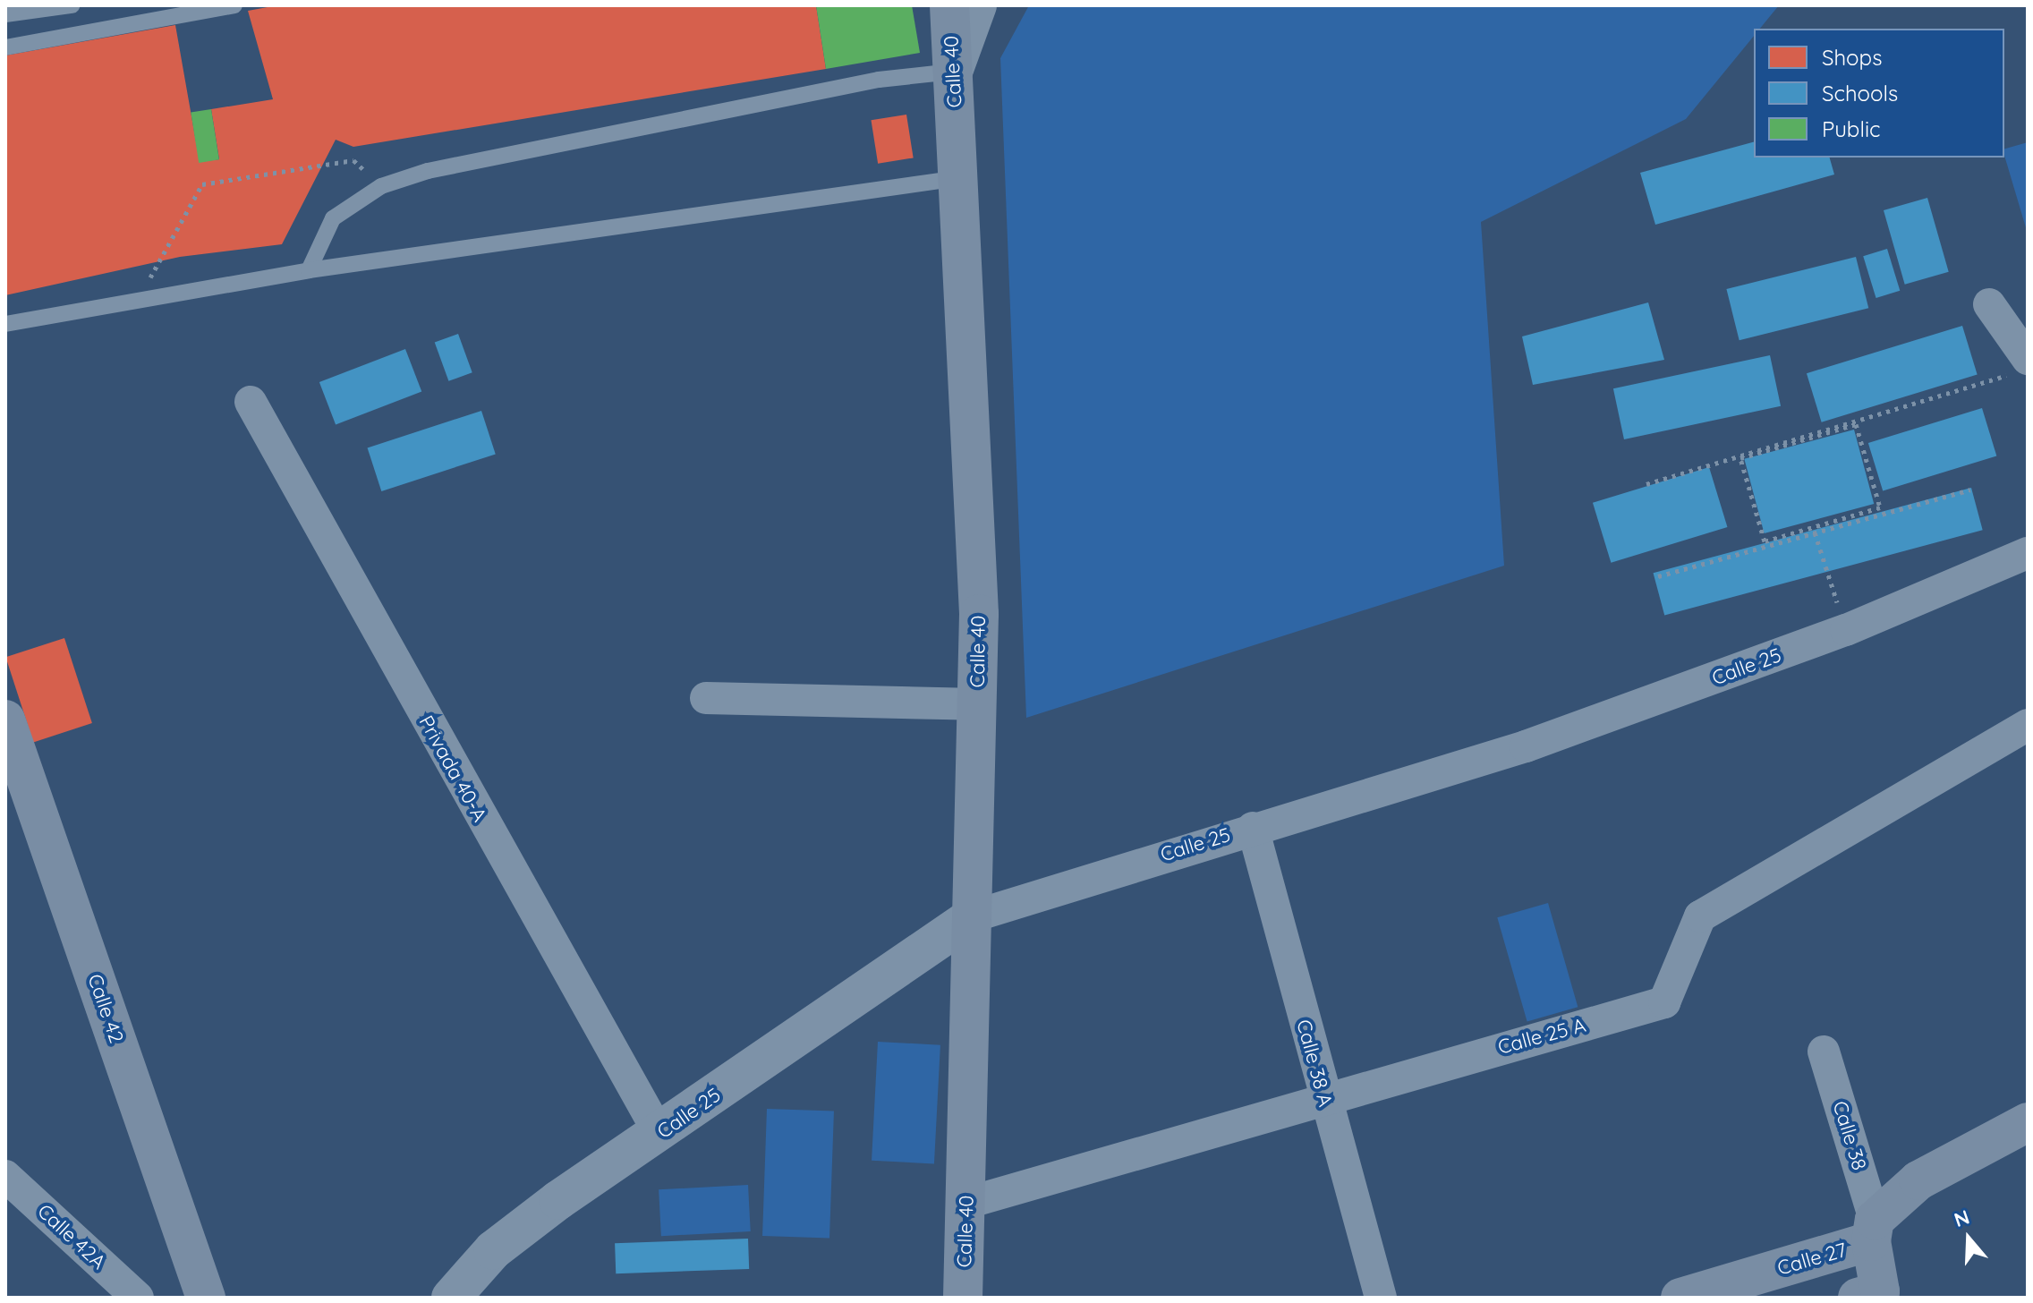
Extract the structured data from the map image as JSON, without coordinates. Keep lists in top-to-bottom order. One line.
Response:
{"streets":{"main road":["Calle 40","Calle 42","Calle 38","Calle 27"],"street":["Calle 25","Privada 40-A","Calle 25 A","Calle 38 A","Calle 42A"]},"crossings":[["Calle 40","Calle 25"],["Calle 40","Calle 25 A"],["Calle 25","Privada 40-A"],["Calle 25","Calle 38 A"],["Calle 25 A","Calle 38 A"],["Calle 38","Calle 27"]],"legend":["Shops","Schools","Public"],"north":"top"}
